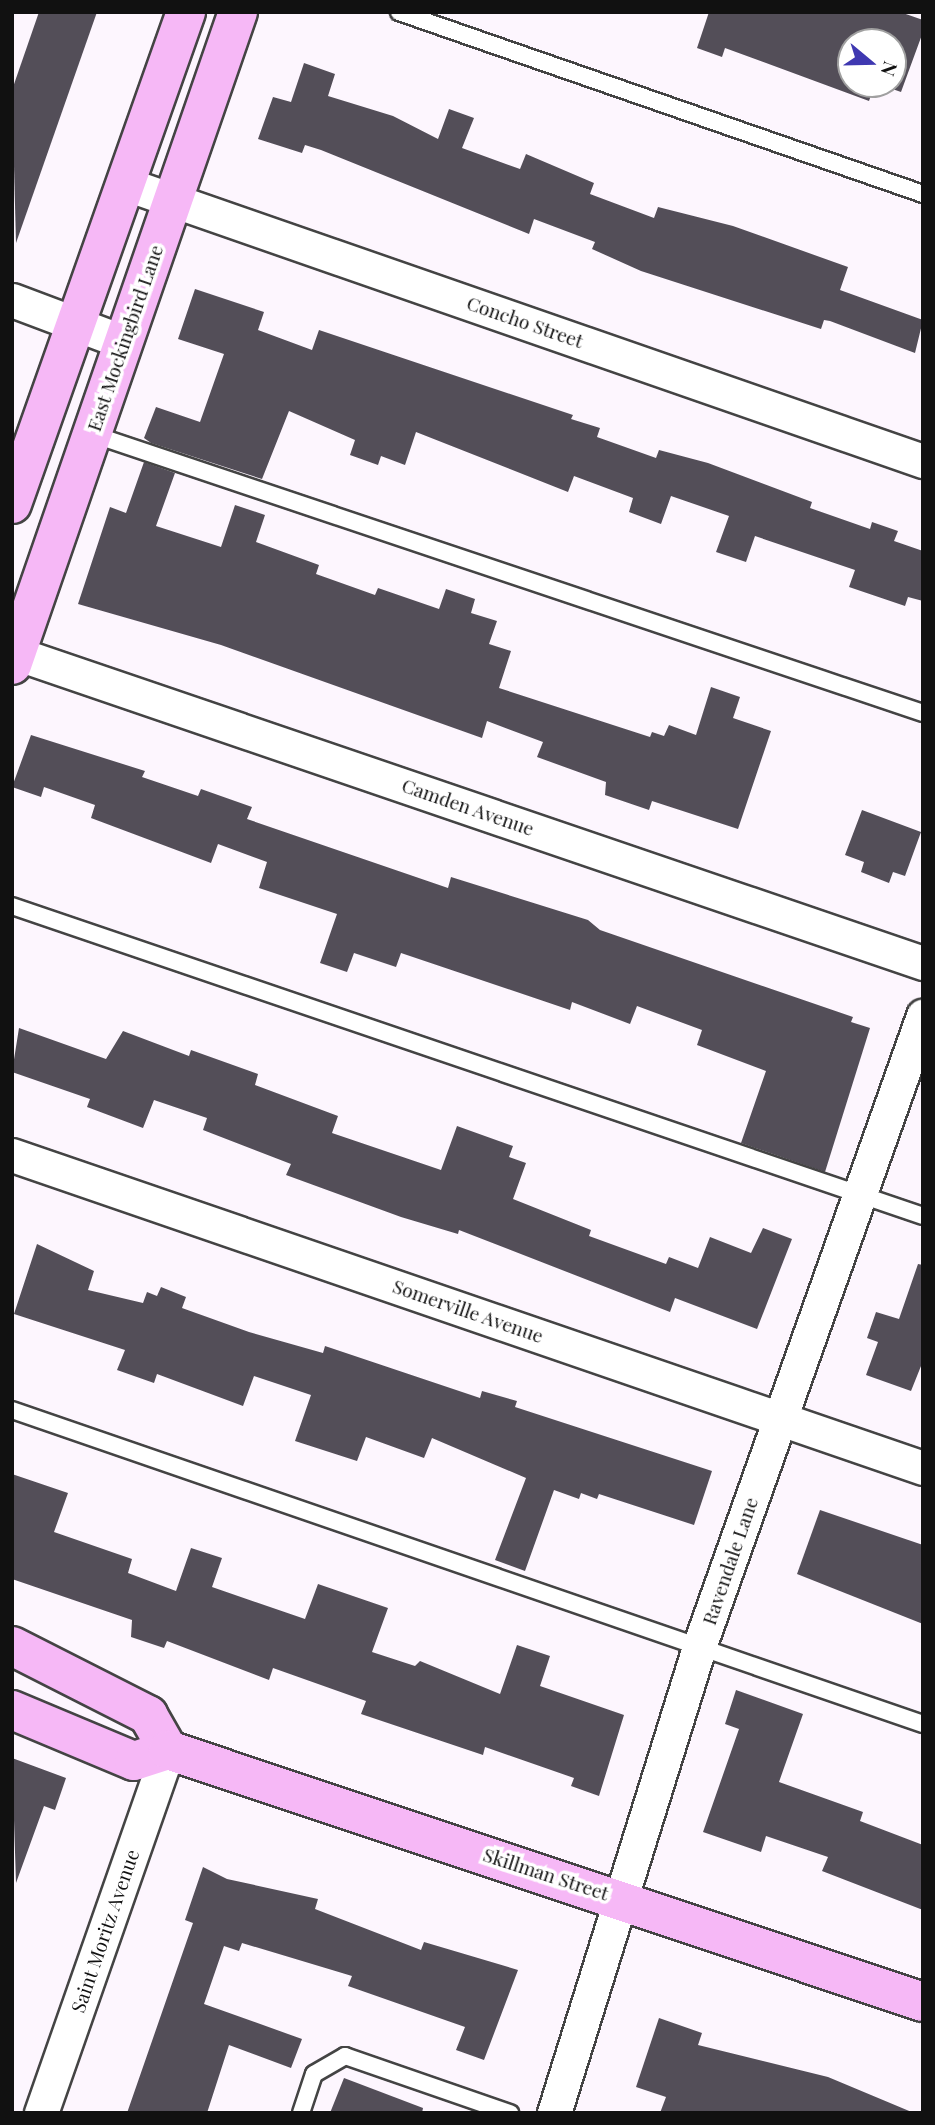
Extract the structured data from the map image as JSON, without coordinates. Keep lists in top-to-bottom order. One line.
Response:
{"streets":{"main road":["East Mockingbird Lane","Skillman Street"],"street":["Concho Street","Camden Avenue","Somerville Avenue","Ravendale Lane","Saint Moritz Avenue"]},"crossings":[["Concho Street","East Mockingbird Lane"],["East Mockingbird Lane","Camden Avenue"],["Somerville Avenue","Ravendale Lane"],["Ravendale Lane","Skillman Street"],["Skillman Street","Saint Moritz Avenue"]],"north":"right"}
